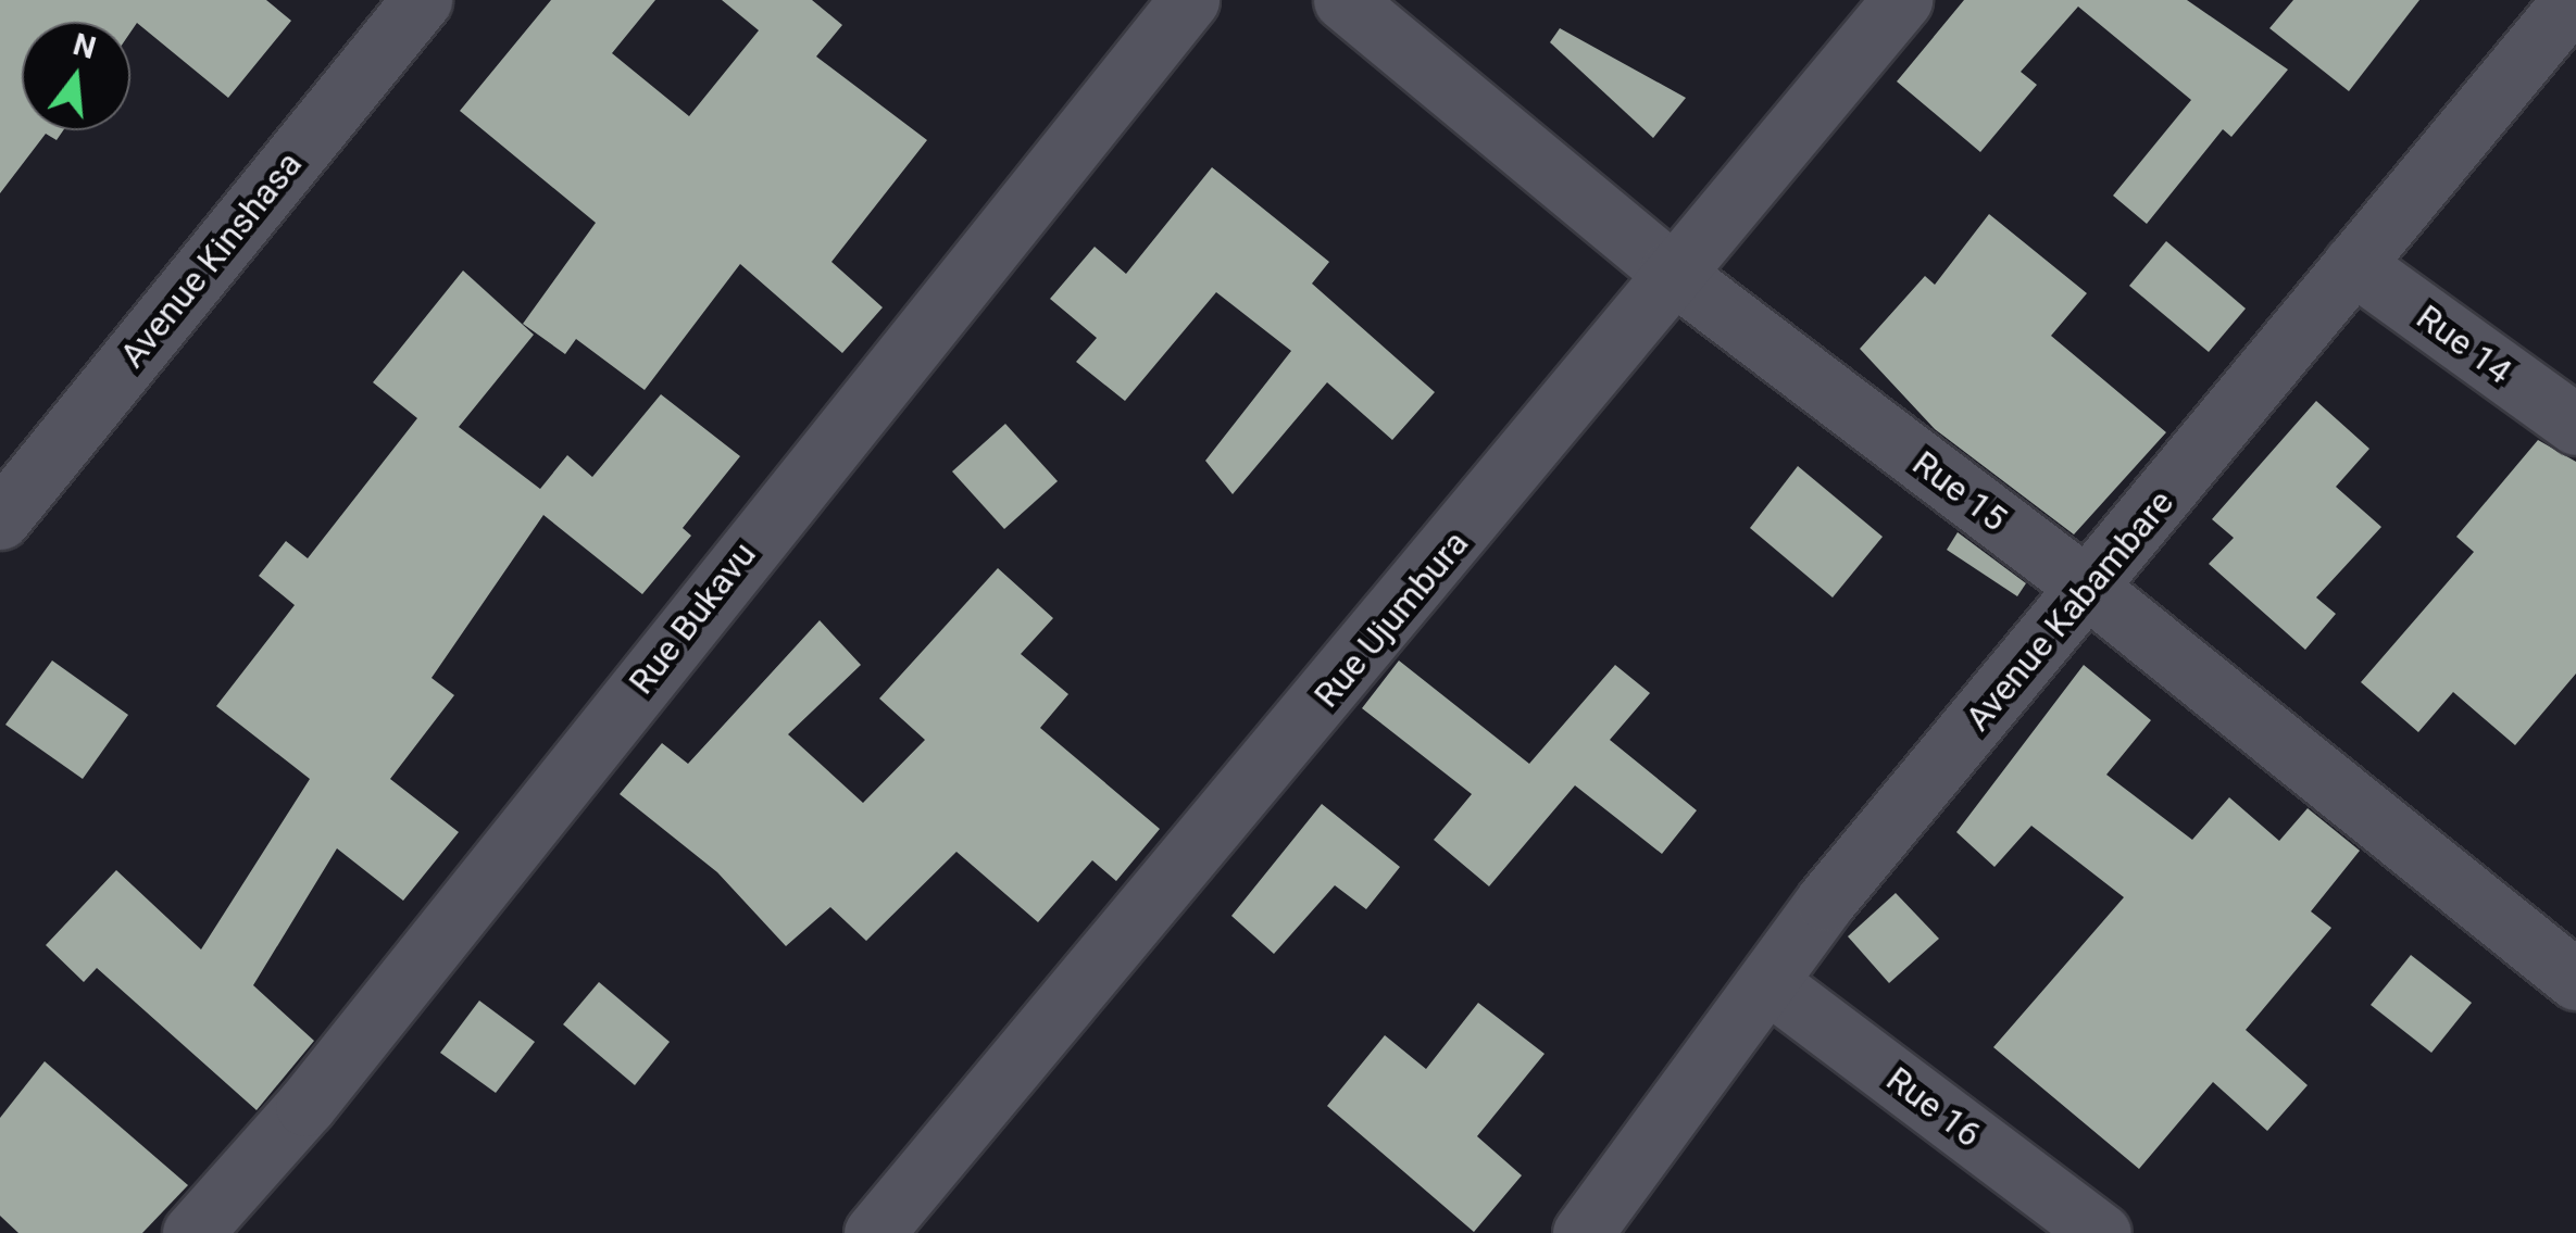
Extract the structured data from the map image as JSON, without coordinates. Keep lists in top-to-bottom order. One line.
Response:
{"streets":{"street":["Avenue Kinshasa","Rue 14","Rue 15","Avenue Kabambare","Rue Bukavu","Rue Ujumbura","Rue 16"]},"crossings":[["Rue 14","Avenue Kabambare"],["Rue 15","Avenue Kabambare"],["Rue 15","Rue Ujumbura"],["Avenue Kabambare","Rue 16"]],"north":"top"}
